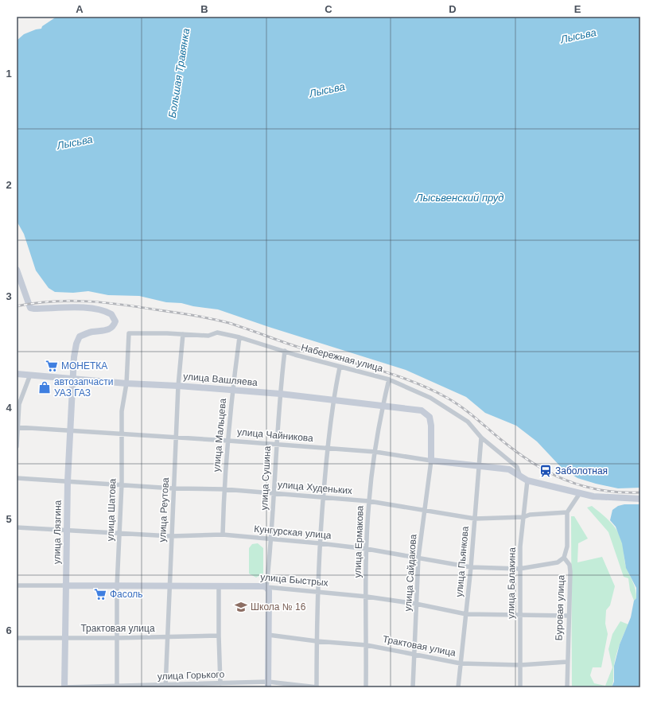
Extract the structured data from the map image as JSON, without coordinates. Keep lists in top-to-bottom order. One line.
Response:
{"streets":{"street":["Набережная улица","улица Вашляева","улица Мальцева","улица Чайникова","улица Сушина","улица Худеньких","улица Шатова","улица Реутова","улица Лязгина","Кунгурская улица","улица Ермакова","улица Пьянкова","улица Сайдакова","улица Быстрых","улица Балакина","Буровая улица","Трактовая улица","улица Горького"]},"crossings":[["Набережная улица","улица Мальцева"],["Набережная улица","улица Чайникова"],["Набережная улица","улица Сушина"],["Набережная улица","улица Шатова"],["Набережная улица","улица Реутова"],["Набережная улица","улица Ермакова"],["Набережная улица","улица Пьянкова"],["улица Вашляева","улица Мальцева"],["улица Вашляева","улица Чайникова"],["улица Вашляева","улица Сушина"],["улица Вашляева","улица Шатова"],["улица Вашляева","улица Реутова"],["улица Вашляева","улица Лязгина"],["улица Вашляева","улица Ермакова"],["улица Вашляева","улица Сайдакова"],["улица Мальцева","улица Чайникова"],["улица Мальцева","улица Худеньких"],["улица Мальцева","Кунгурская улица"],["улица Чайникова","улица Сушина"],["улица Чайникова","улица Шатова"],["улица Чайникова","улица Реутова"],["улица Чайникова","улица Лязгина"],["улица Чайникова","улица Ермакова"],["улица Чайникова","улица Пьянкова"],["улица Чайникова","улица Сайдакова"],["улица Чайникова","улица Балакина"],["улица Сушина","улица Худеньких"],["улица Сушина","Кунгурская улица"],["улица Сушина","улица Быстрых"],["улица Худеньких","улица Шатова"],["улица Худеньких","улица Реутова"],["улица Худеньких","улица Лязгина"],["улица Худеньких","улица Ермакова"],["улица Худеньких","улица Пьянкова"],["улица Худеньких","улица Сайдакова"],["улица Худеньких","улица Балакина"],["улица Шатова","Кунгурская улица"],["улица Шатова","улица Быстрых"],["улица Шатова","Трактовая улица"],["улица Шатова","улица Горького"],["улица Реутова","Кунгурская улица"],["улица Реутова","улица Быстрых"],["улица Реутова","Трактовая улица"],["улица Реутова","улица Горького"],["улица Лязгина","Кунгурская улица"],["улица Лязгина","улица Быстрых"],["улица Лязгина","Трактовая улица"],["улица Лязгина","улица Горького"],["Кунгурская улица","улица Ермакова"],["Кунгурская улица","улица Пьянкова"],["Кунгурская улица","улица Сайдакова"],["Кунгурская улица","улица Балакина"],["Кунгурская улица","Буровая улица"],["улица Ермакова","улица Быстрых"],["улица Ермакова","Трактовая улица"],["улица Пьянкова","улица Быстрых"],["улица Пьянкова","Трактовая улица"],["улица Сайдакова","улица Быстрых"],["улица Сайдакова","Трактовая улица"],["улица Быстрых","улица Балакина"],["улица Быстрых","Буровая улица"],["улица Балакина","Трактовая улица"],["Буровая улица","Трактовая улица"]],"water":["Лысьва","Большая Травянка","Лысьвенский пруд"],"places":{"supermarket":["МОНЕТКА","Фасоль"],"shop":["автозапчасти УАЗ ГАЗ"],"station":["Заболотная"],"school or university":["Школа № 16"]},"grid":{"columns":["A","B","C","D","E"],"rows":["1","2","3","4","5","6"]}}
